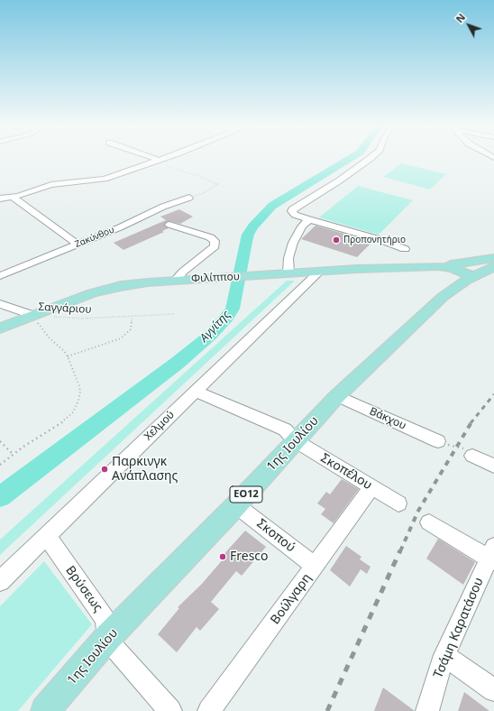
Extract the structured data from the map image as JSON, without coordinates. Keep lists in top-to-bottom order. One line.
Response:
{"streets":{"main road":["Φιλίππου","1ης Ιουλίου","ΕΟ12"],"street":["Ζακύνθου","Βάκχου","Χελμού","Σκοπέλου","Σκοπού","Βρύσεως","Βούλγαρη","Τσάμη Καρατάσου"],"path":["Σαγγάριου"]},"crossings":[["Φιλίππου","Σαγγάριου"],["Φιλίππου","Χελμού"],["Φιλίππου","1ης Ιουλίου"],["Φιλίππου","ΕΟ12"],["Βάκχου","1ης Ιουλίου"],["Χελμού","Σκοπέλου"],["Χελμού","Βρύσεως"],["1ης Ιουλίου","Σκοπέλου"],["1ης Ιουλίου","ΕΟ12"],["1ης Ιουλίου","Σκοπού"],["1ης Ιουλίου","Βρύσεως"],["Σκοπέλου","Βούλγαρη"],["Σκοπού","Βούλγαρη"]],"water":["Αγγίτης"],"places":["Προπονητήριο","Παρκινγκ Ανάπλασης","Fresco"],"north":"top left"}
